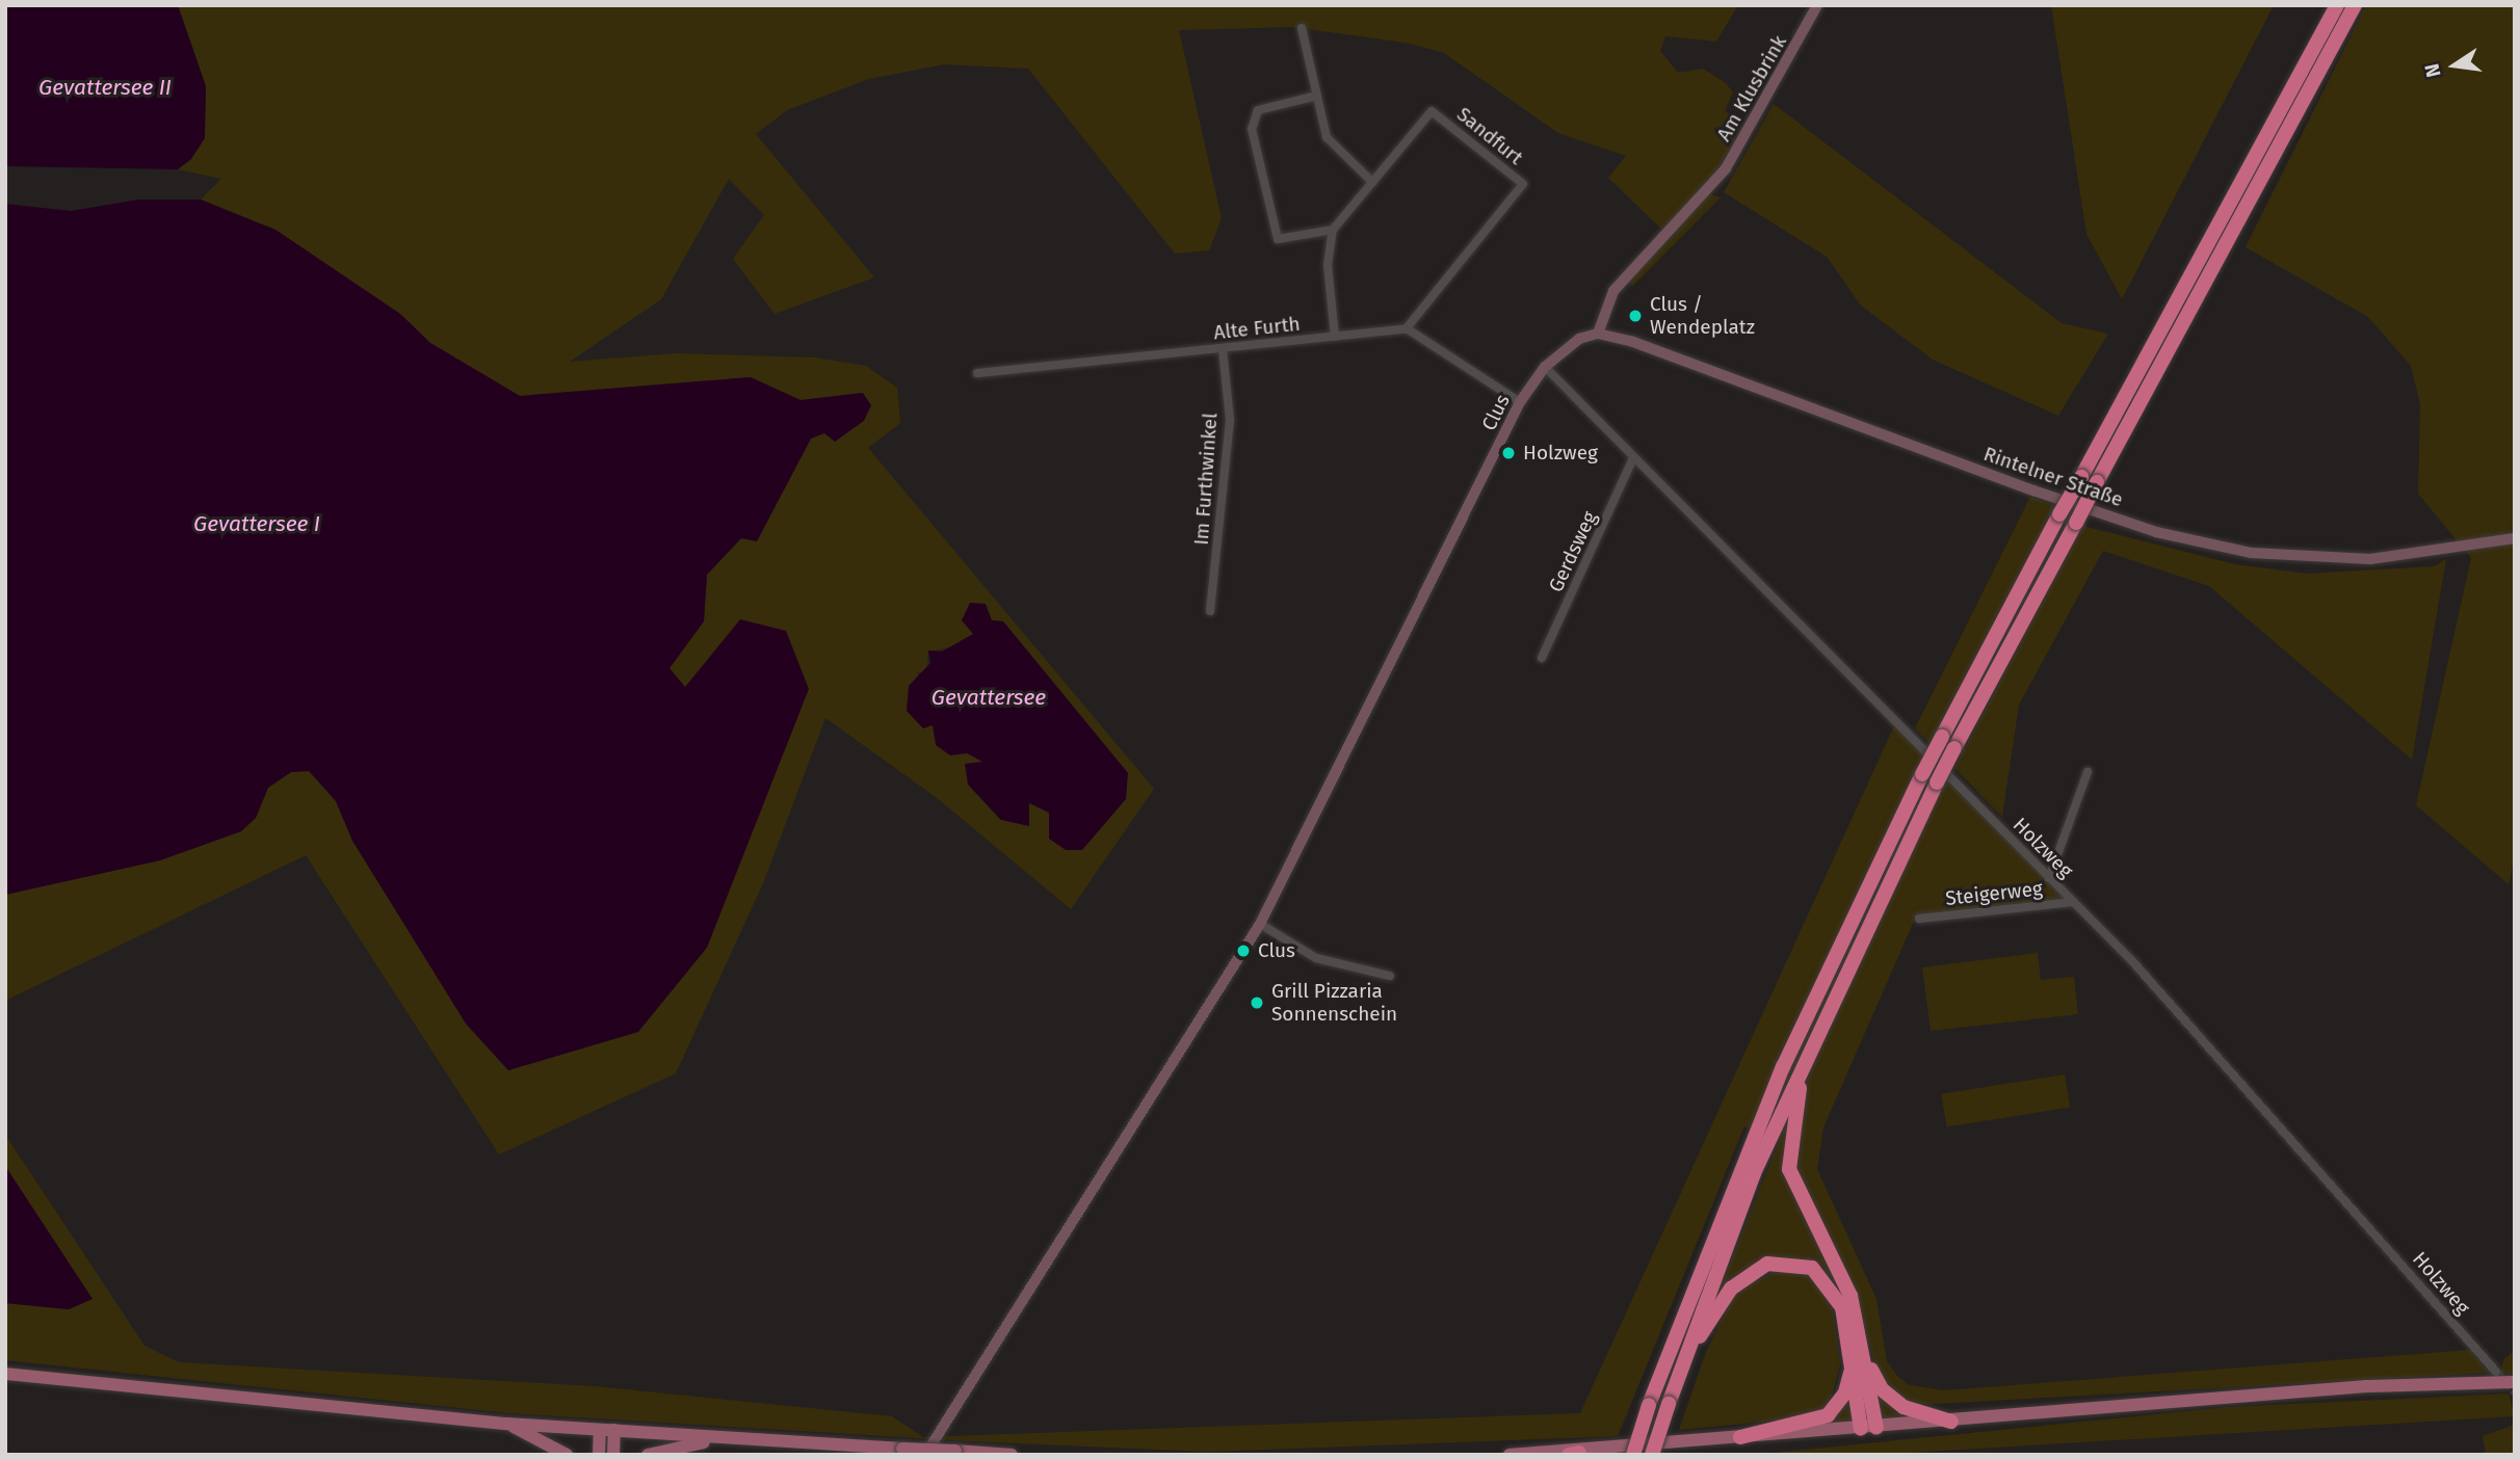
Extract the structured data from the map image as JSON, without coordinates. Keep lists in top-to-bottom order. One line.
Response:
{"streets":{"main road":["Am Klusbrink","Clus","Rintelner Straße"],"street":["Sandfurt","Alte Furth","Im Furthwinkel","Gerdsweg","Holzweg","Steigerweg"]},"crossings":[["Am Klusbrink","Clus"],["Am Klusbrink","Rintelner Straße"],["Sandfurt","Alte Furth"],["Alte Furth","Im Furthwinkel"],["Clus","Rintelner Straße"],["Clus","Holzweg"],["Gerdsweg","Holzweg"],["Holzweg","Steigerweg"]],"water":["Gevattersee II","Gevattersee I","Gevattersee"],"places":["Clus / Wendeplatz","Holzweg","Clus","Grill Pizzaria Sonnenschein"],"north":"left"}
